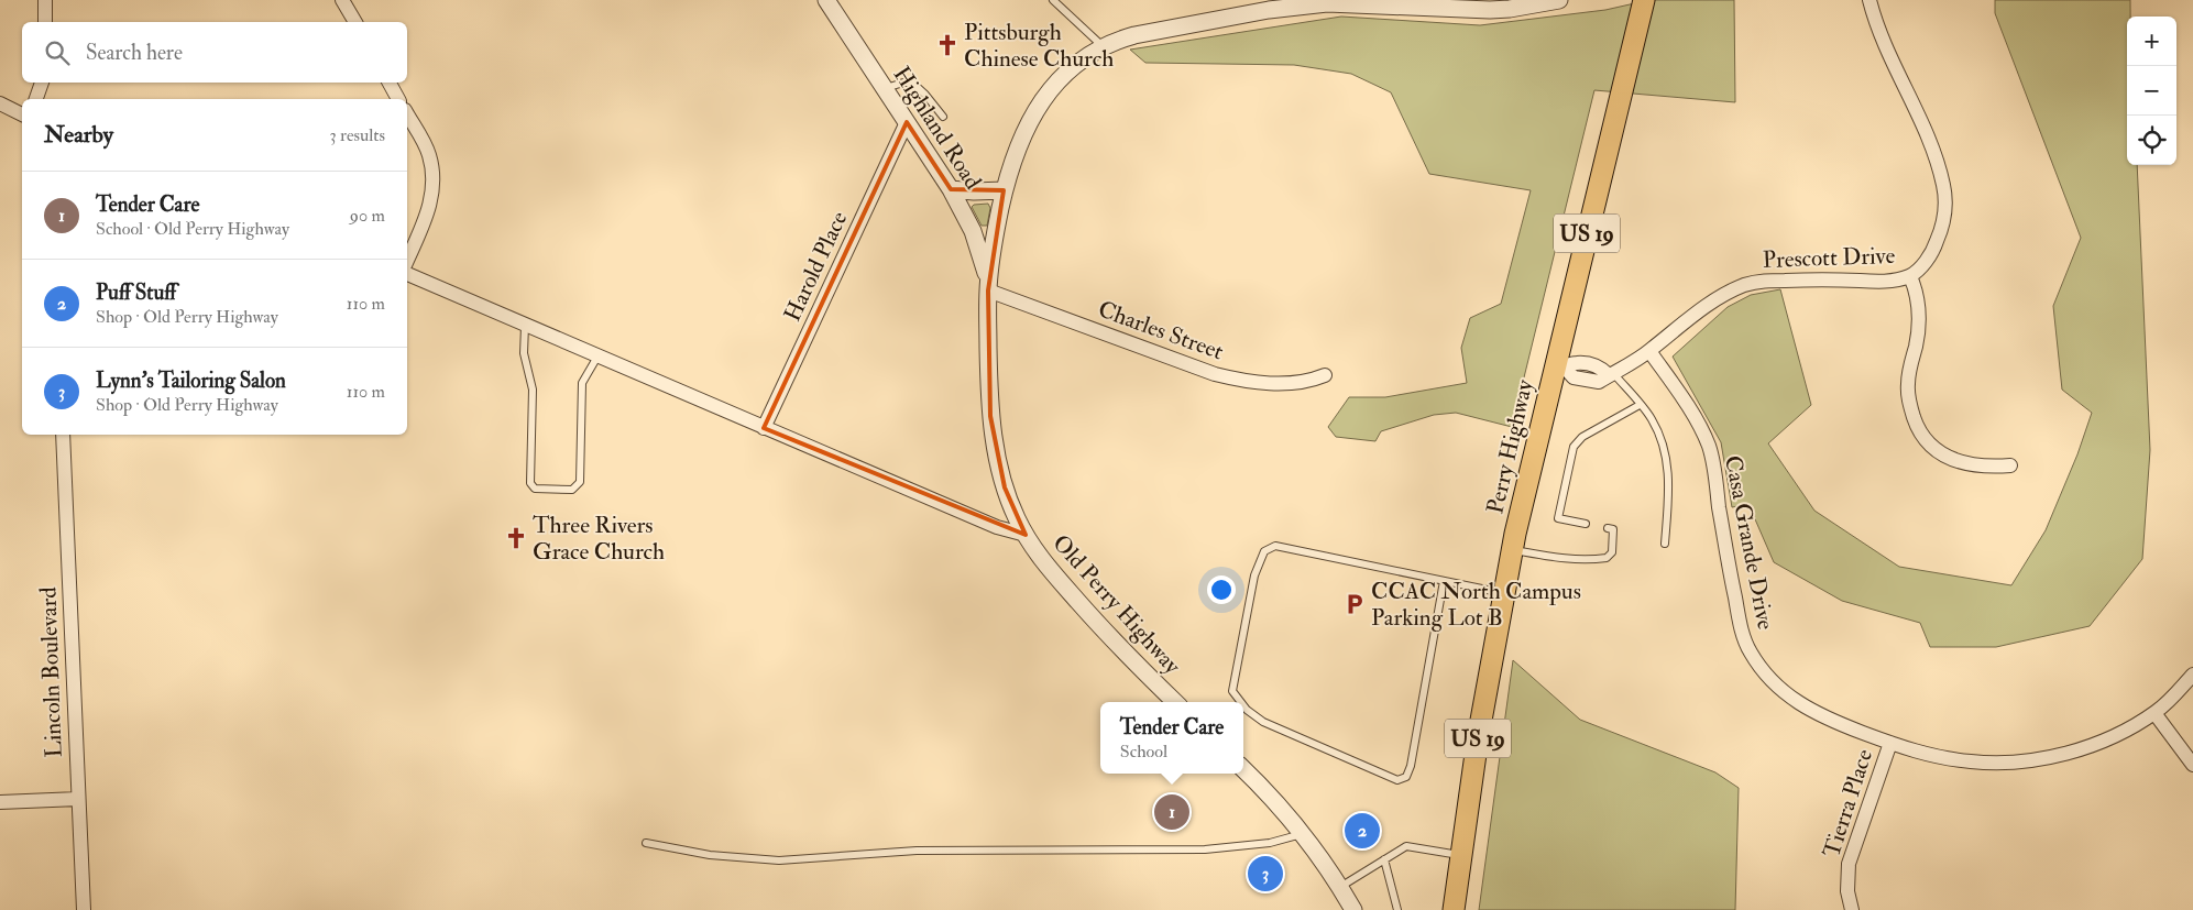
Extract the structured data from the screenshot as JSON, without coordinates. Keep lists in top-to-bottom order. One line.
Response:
{"streets":{"main road":["US 19","Perry Highway"],"street":["Highland Road","Prescott Drive","Harold Place","Charles Street","Casa Grande Drive","Old Perry Highway","Lincoln Boulevard","Tierra Place"]},"crossings":[["Highland Road","Harold Place"],["Highland Road","Charles Street"],["Highland Road","Old Perry Highway"],["Prescott Drive","Casa Grande Drive"],["Charles Street","Old Perry Highway"],["Casa Grande Drive","Tierra Place"]],"places":{"church":["Pittsburgh Chinese Church","Three Rivers Grace Church"],"parking":["CCAC North Campus Parking Lot B"]},"page":{"map_buttons":["+","−"],"search":"Search here","heading":["Nearby","3 results"],"list":[{"mark":"1","name":"Tender Care","note":"School · Old Perry Highway","value":"90 m"},{"mark":"2","name":"Puff Stuff","note":"Shop · Old Perry Highway","value":"110 m"},{"mark":"3","name":"Lynn's Tailoring Salon","note":"Shop · Old Perry Highway","value":"110 m"}],"popup":["Tender Care","School"],"pins":["1","2","3"]}}
